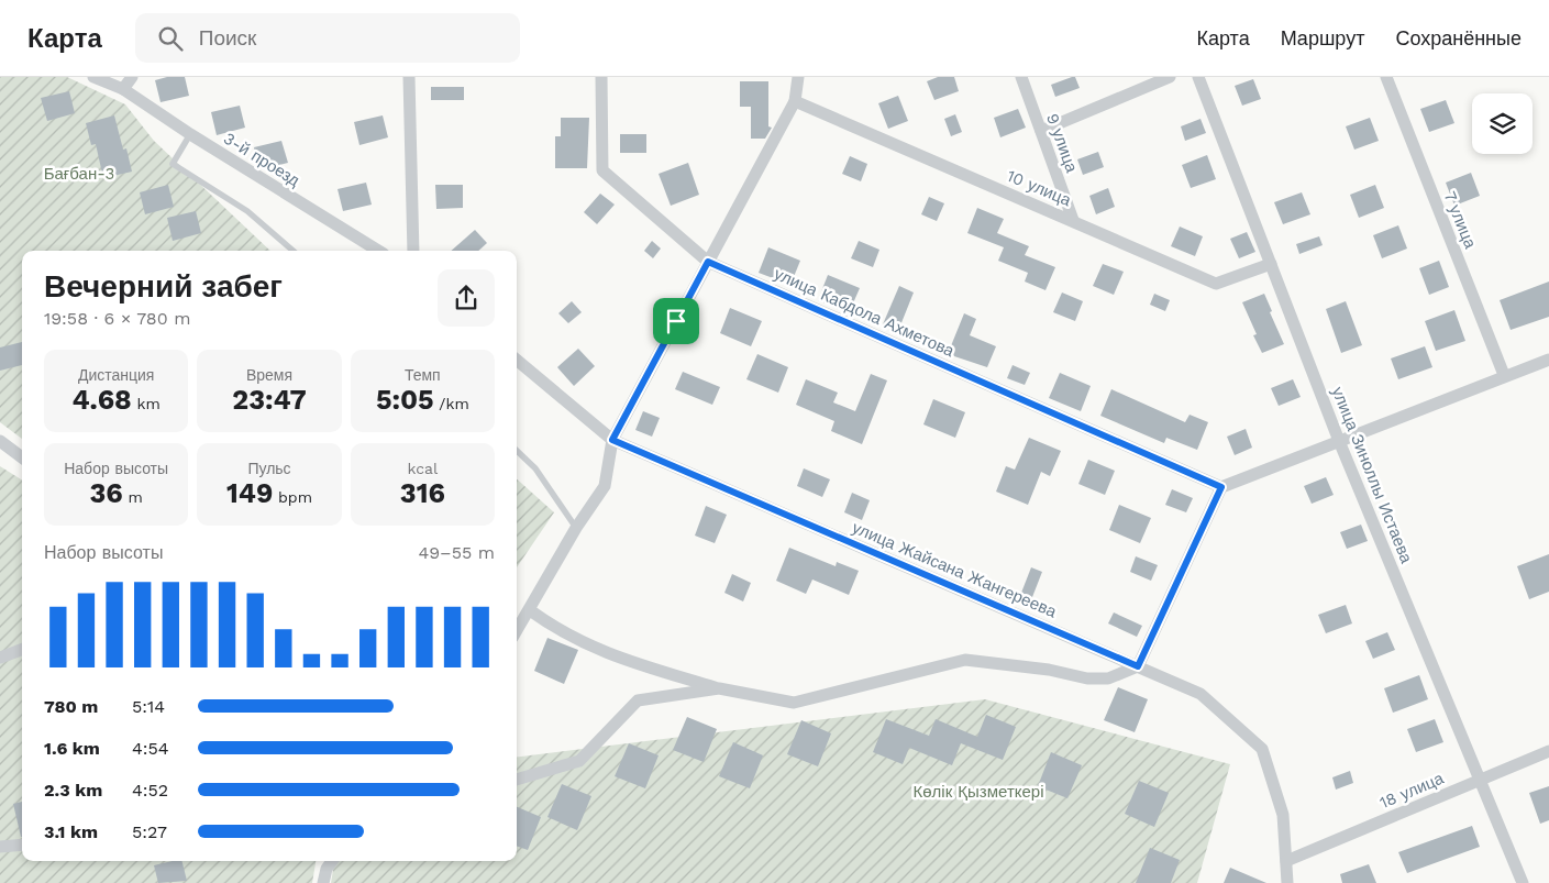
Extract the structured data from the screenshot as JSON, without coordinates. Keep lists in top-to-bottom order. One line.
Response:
{"streets":{"street":["9 улица","3-й проезд","10 улица","7 улица","улица Кабдола Ахметова","улица Зиноллы Истаева","улица Жайсана Жангереева","18 улица"]},"crossings":[["9 улица","10 улица"],["10 улица","улица Зиноллы Истаева"],["улица Зиноллы Истаева","18 улица"],["улица Жайсана Жангереева","18 улица"]],"parks":["Бағбан-3","Көлік Қызметкері"],"page":{"header":"Карта","search":"Поиск","nav":["Карта","Маршрут","Сохранённые"],"heading":["Вечерний забег","19:58 · 6 × 780 m"],"stats":[["Дистанция","4.68 km"],["Время","23:47"],["Темп","5:05 /km"],["Набор высоты","36 m"],["Пульс","149 bpm"],["kcal","316"]],"chart":["Набор высоты","49–55 m"],"list":[{"name":"780 m","note":"5:14"},{"name":"1.6 km","note":"4:54"},{"name":"2.3 km","note":"4:52"},{"name":"3.1 km","note":"5:27"}]}}
